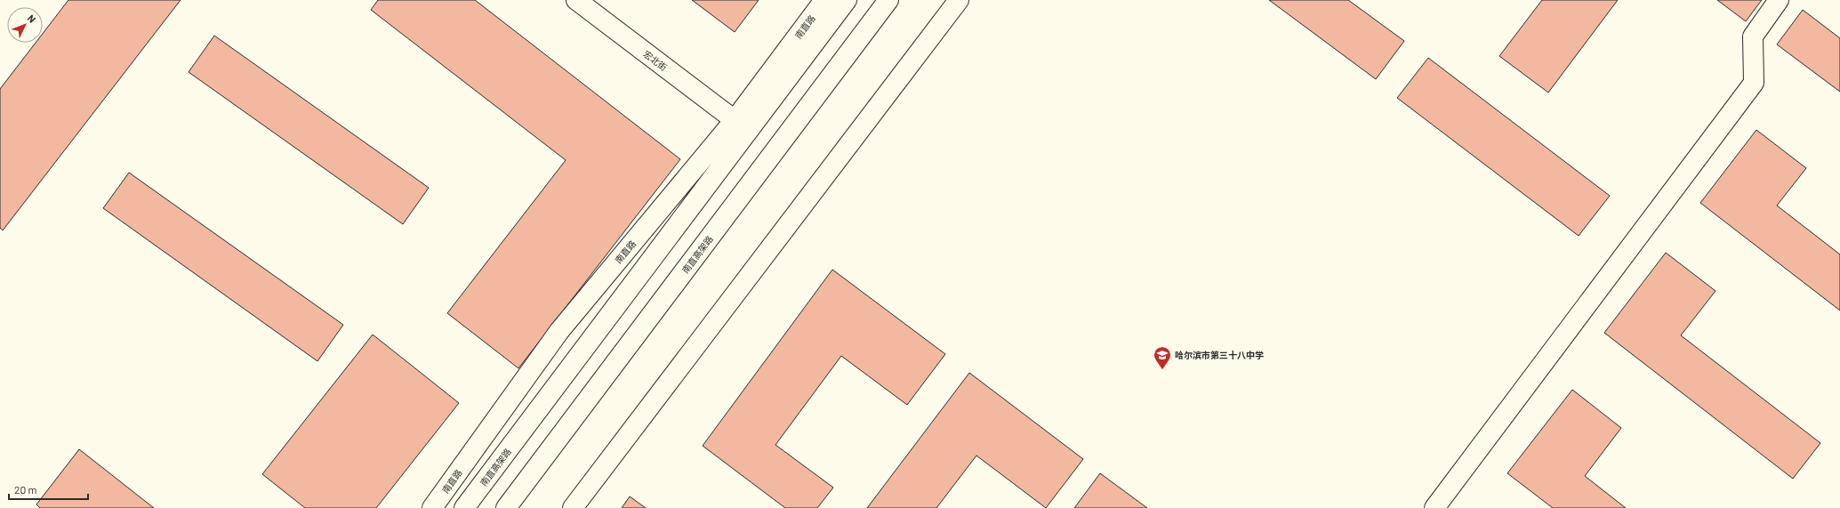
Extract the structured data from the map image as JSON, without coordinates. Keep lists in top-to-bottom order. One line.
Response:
{"streets":{"main road":["南直路","宏北街","南直高架路"]},"crossings":[["南直路","宏北街"]],"places":{"school or university":["哈尔滨市第三十八中学"]},"scale_bar":"20 m","north":"top right"}
